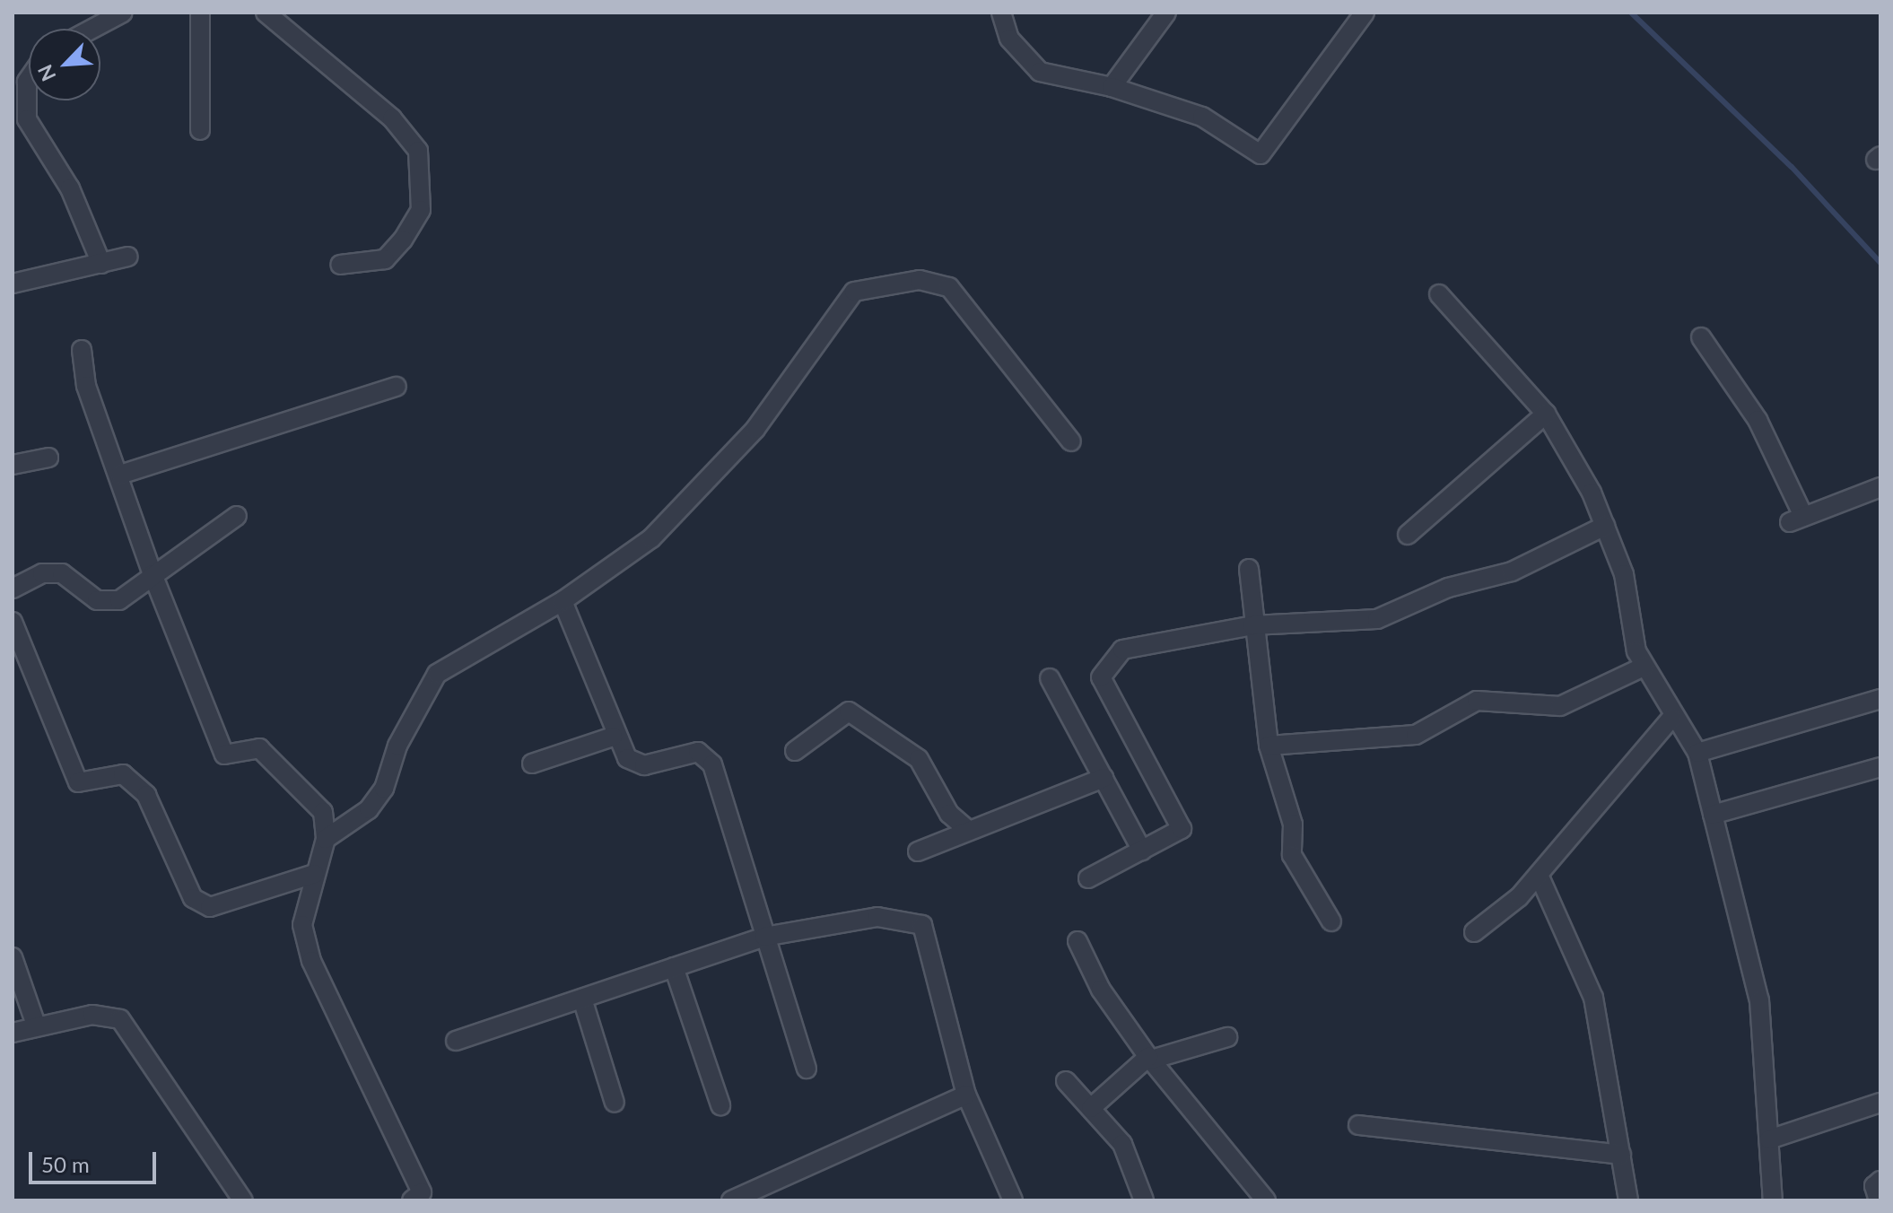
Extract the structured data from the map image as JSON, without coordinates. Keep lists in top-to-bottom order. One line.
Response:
{"scale_bar":"50 m","north":"bottom left"}
